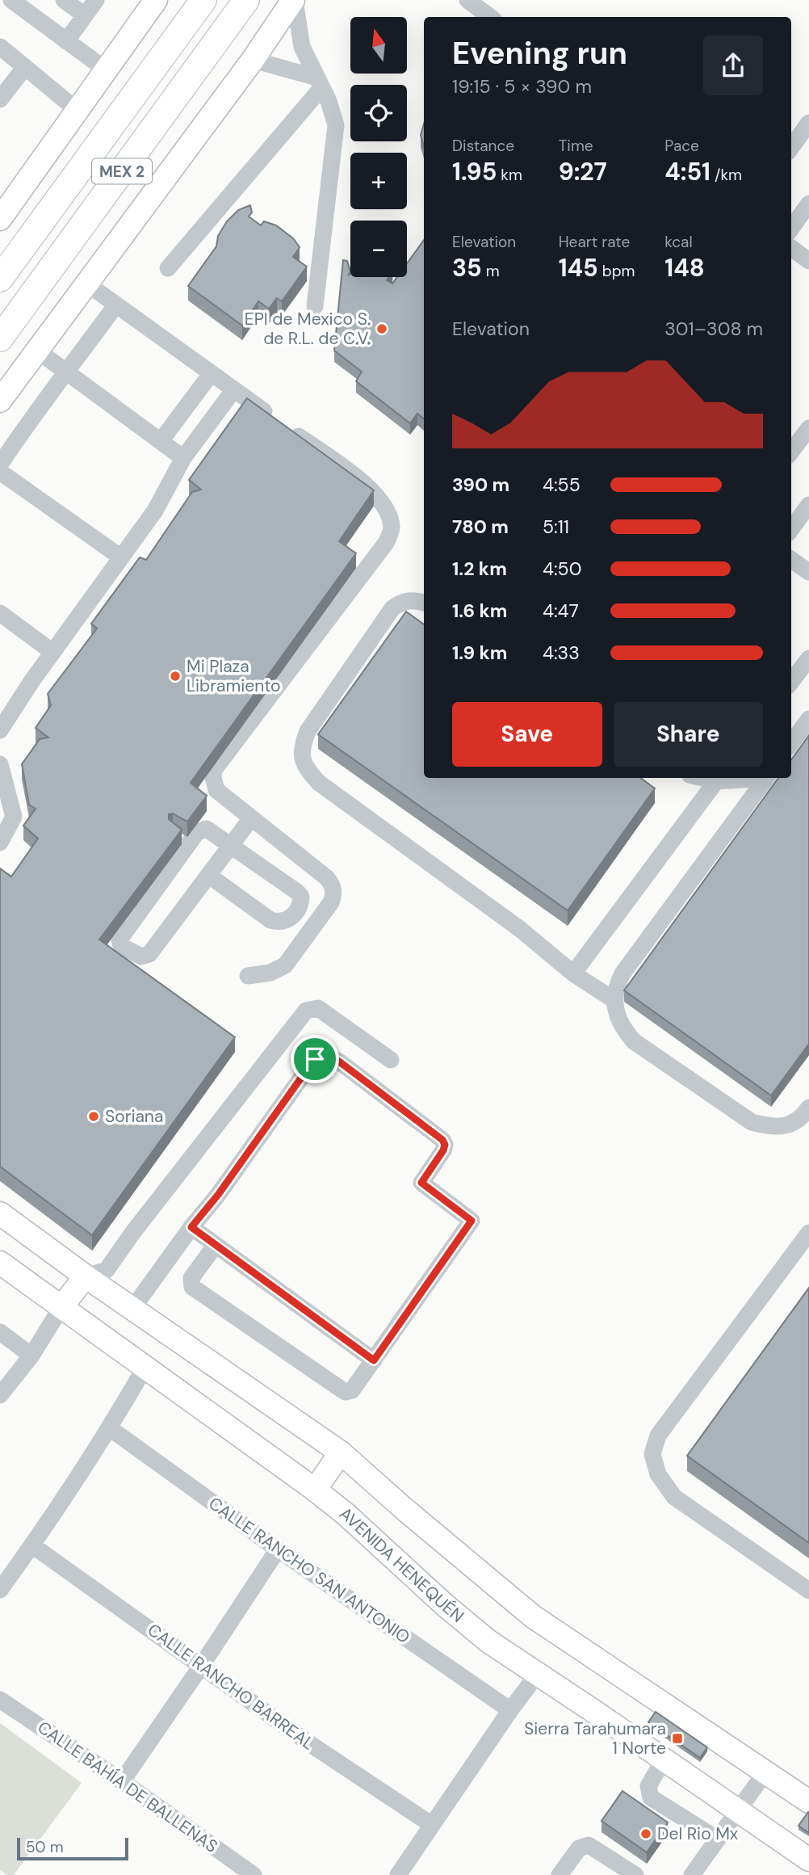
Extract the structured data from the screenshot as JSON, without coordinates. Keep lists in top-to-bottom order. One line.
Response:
{"streets":{"highway":["MEX 2"],"main road":["AVENIDA HENEQUÉN"],"street":["CALLE RANCHO SAN ANTONIO","CALLE RANCHO BARREAL","CALLE BAHÍA DE BALLENAS"]},"places":{"other":["EPI de Mexico S. de R.L. de C.V.","Mi Plaza Libramiento","Soriana","Del Rio Mx"],"transit":["Sierra Tarahumara 1 Norte"]},"scale_bar":"50 m","north":"top","page":{"map_buttons":["+","−"],"heading":["Evening run","19:15 · 5 × 390 m"],"stats":[["Distance","1.95 km"],["Time","9:27"],["Pace","4:51 /km"],["Elevation","35 m"],["Heart rate","145 bpm"],["kcal","148"]],"chart":["Elevation","301–308 m"],"list":[{"name":"390 m","note":"4:55"},{"name":"780 m","note":"5:11"},{"name":"1.2 km","note":"4:50"},{"name":"1.6 km","note":"4:47"},{"name":"1.9 km","note":"4:33"}],"buttons":["Save","Share"],"scale":"50 m"}}
